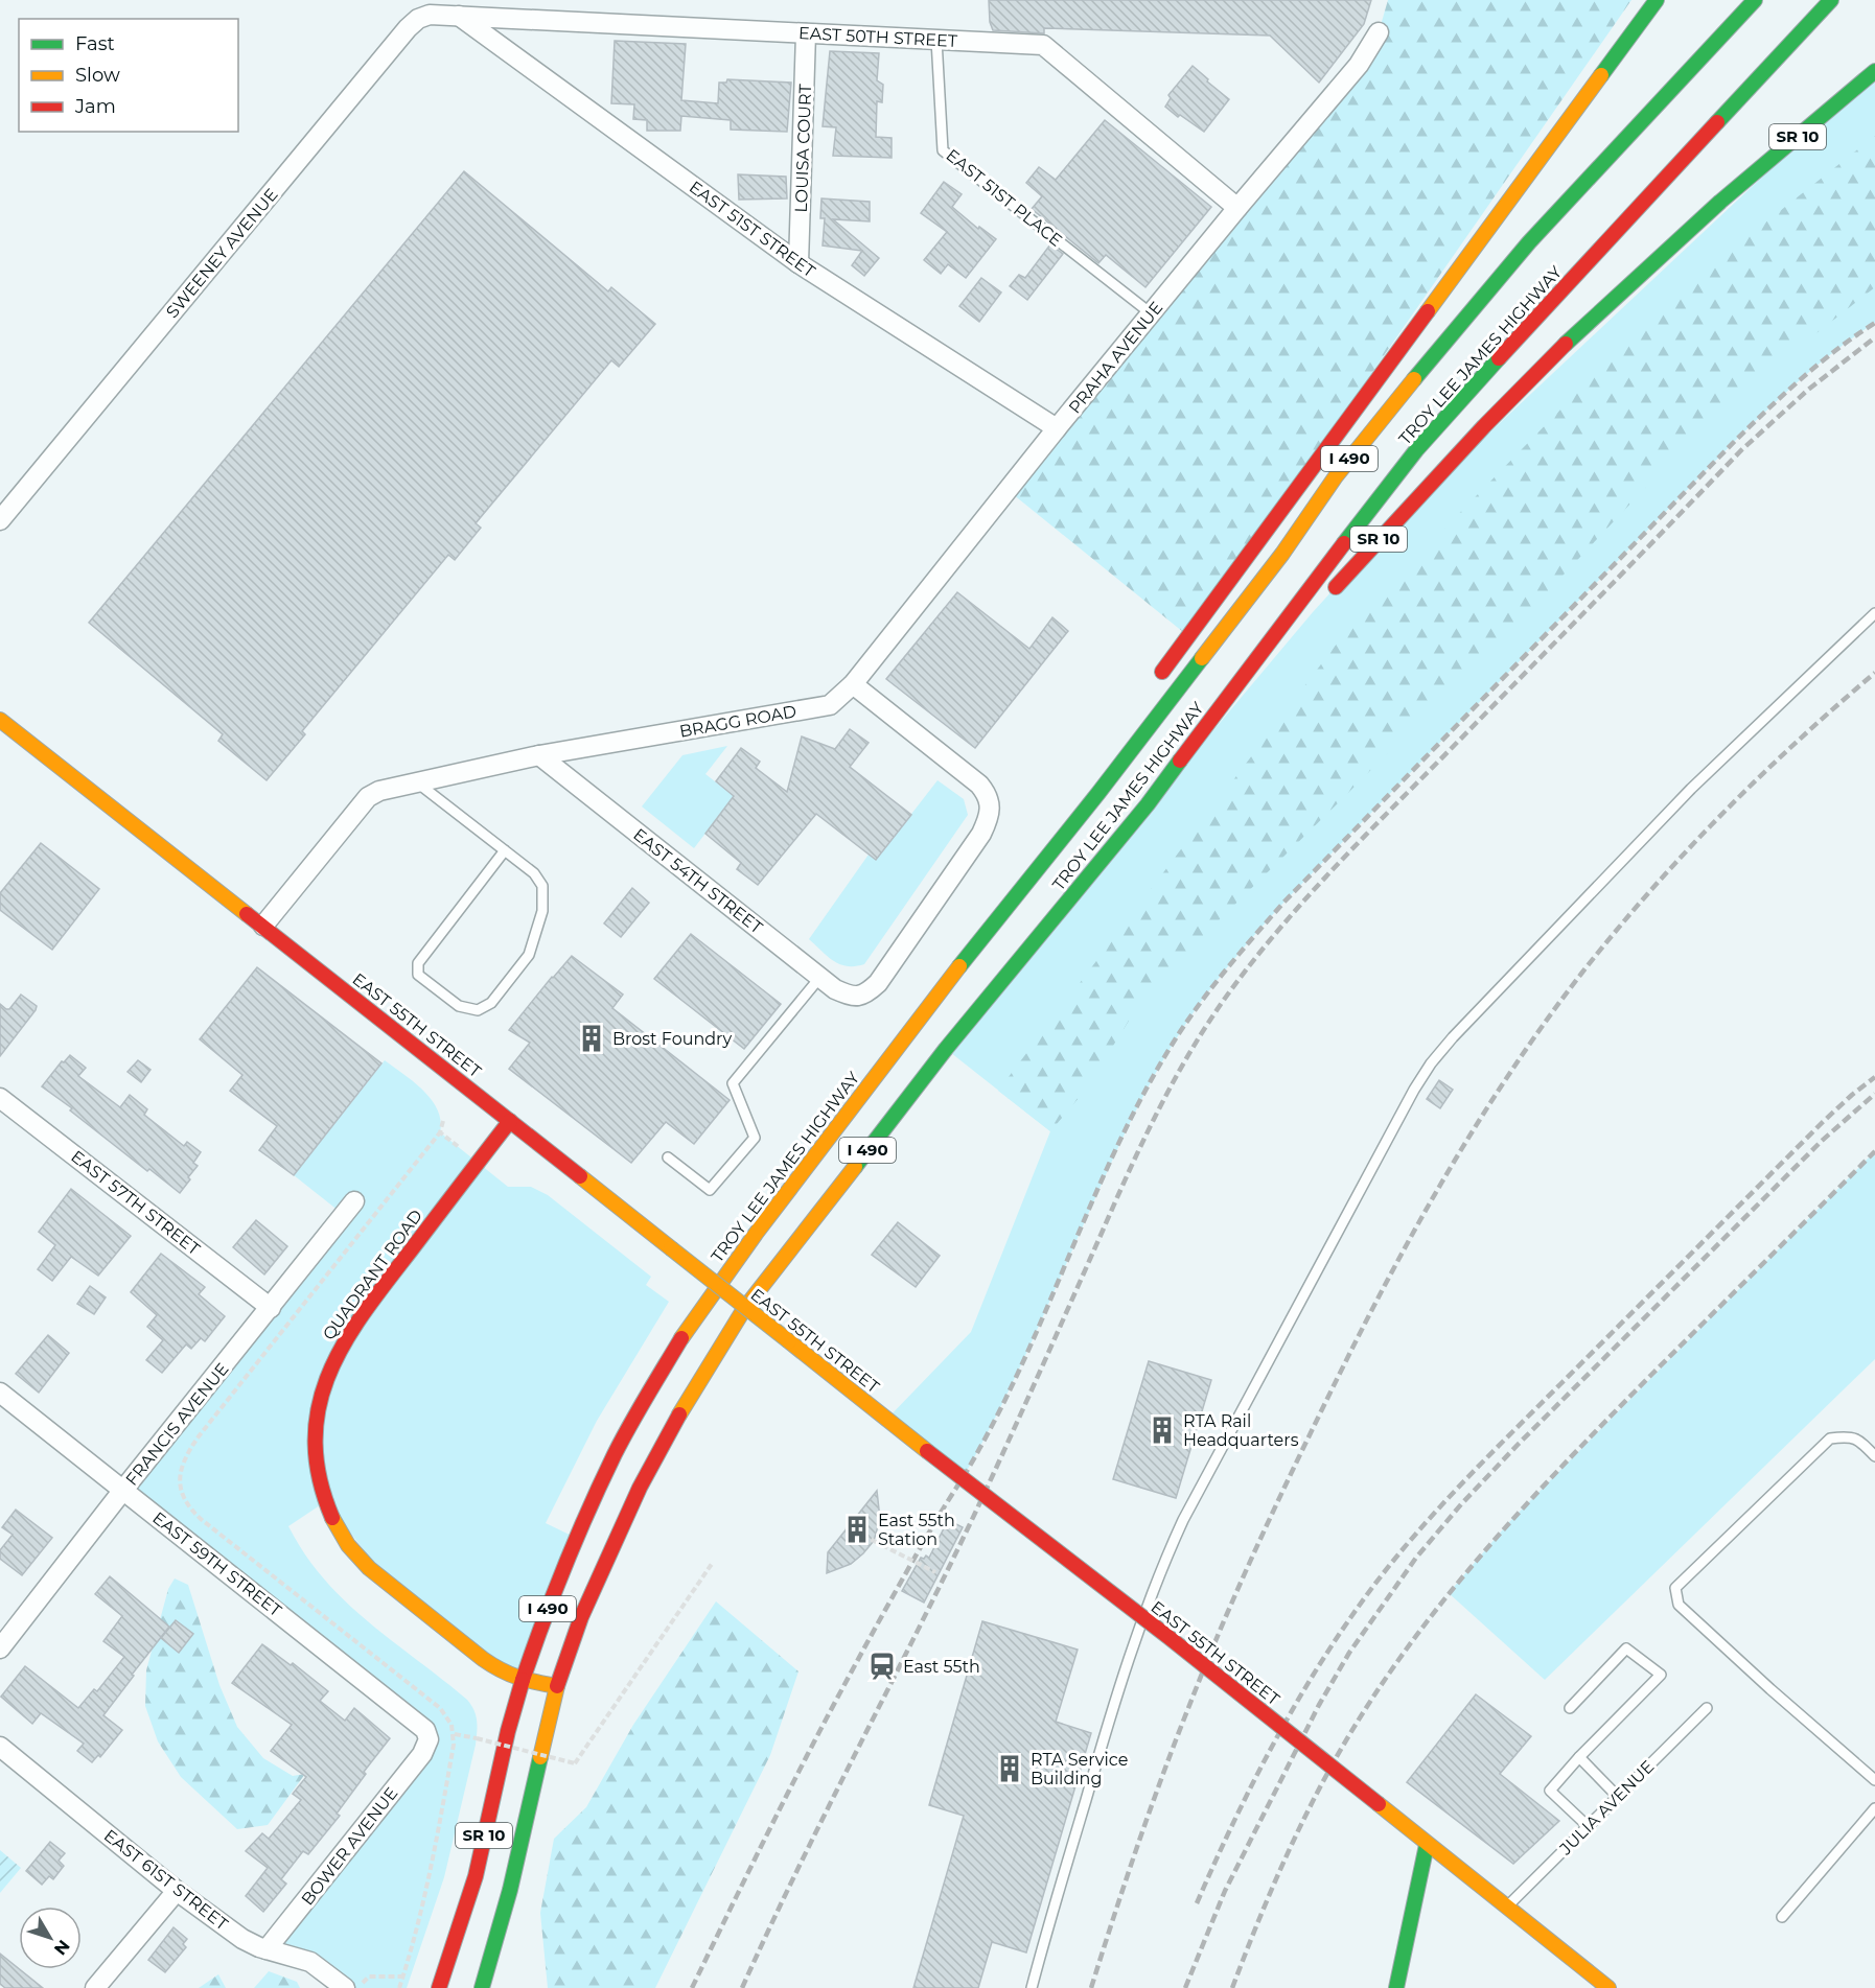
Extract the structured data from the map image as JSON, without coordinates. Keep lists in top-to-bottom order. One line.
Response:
{"streets":{"main road":["SR 10","TROY LEE JAMES HIGHWAY","I 490","EAST 55TH STREET","QUADRANT ROAD"],"street":["EAST 50TH STREET","LOUISA COURT","EAST 51ST STREET","SWEENEY AVENUE","PRAHA AVENUE","BRAGG ROAD","EAST 54TH STREET","EAST 57TH STREET","FRANCIS AVENUE","EAST 59TH STREET","BOWER AVENUE","EAST 61ST STREET"],"lane":["EAST 51ST PLACE","JULIA AVENUE"]},"crossings":[["EAST 50TH STREET","LOUISA COURT"],["EAST 50TH STREET","EAST 51ST PLACE"],["EAST 50TH STREET","EAST 51ST STREET"],["EAST 50TH STREET","SWEENEY AVENUE"],["EAST 50TH STREET","PRAHA AVENUE"],["SR 10","TROY LEE JAMES HIGHWAY"],["SR 10","QUADRANT ROAD"],["LOUISA COURT","EAST 51ST STREET"],["EAST 51ST PLACE","PRAHA AVENUE"],["EAST 51ST STREET","SWEENEY AVENUE"],["EAST 51ST STREET","PRAHA AVENUE"],["TROY LEE JAMES HIGHWAY","QUADRANT ROAD"],["PRAHA AVENUE","BRAGG ROAD"],["PRAHA AVENUE","EAST 54TH STREET"],["BRAGG ROAD","EAST 54TH STREET"],["BRAGG ROAD","EAST 55TH STREET"],["EAST 55TH STREET","QUADRANT ROAD"],["EAST 55TH STREET","JULIA AVENUE"],["EAST 57TH STREET","FRANCIS AVENUE"],["FRANCIS AVENUE","EAST 59TH STREET"],["EAST 59TH STREET","BOWER AVENUE"],["BOWER AVENUE","EAST 61ST STREET"]],"places":{"building":["Brost Foundry","RTA Rail Headquarters","East 55th Station","RTA Service Building"],"station":["East 55th"]},"legend":["Fast","Slow","Jam"],"north":"bottom right"}
